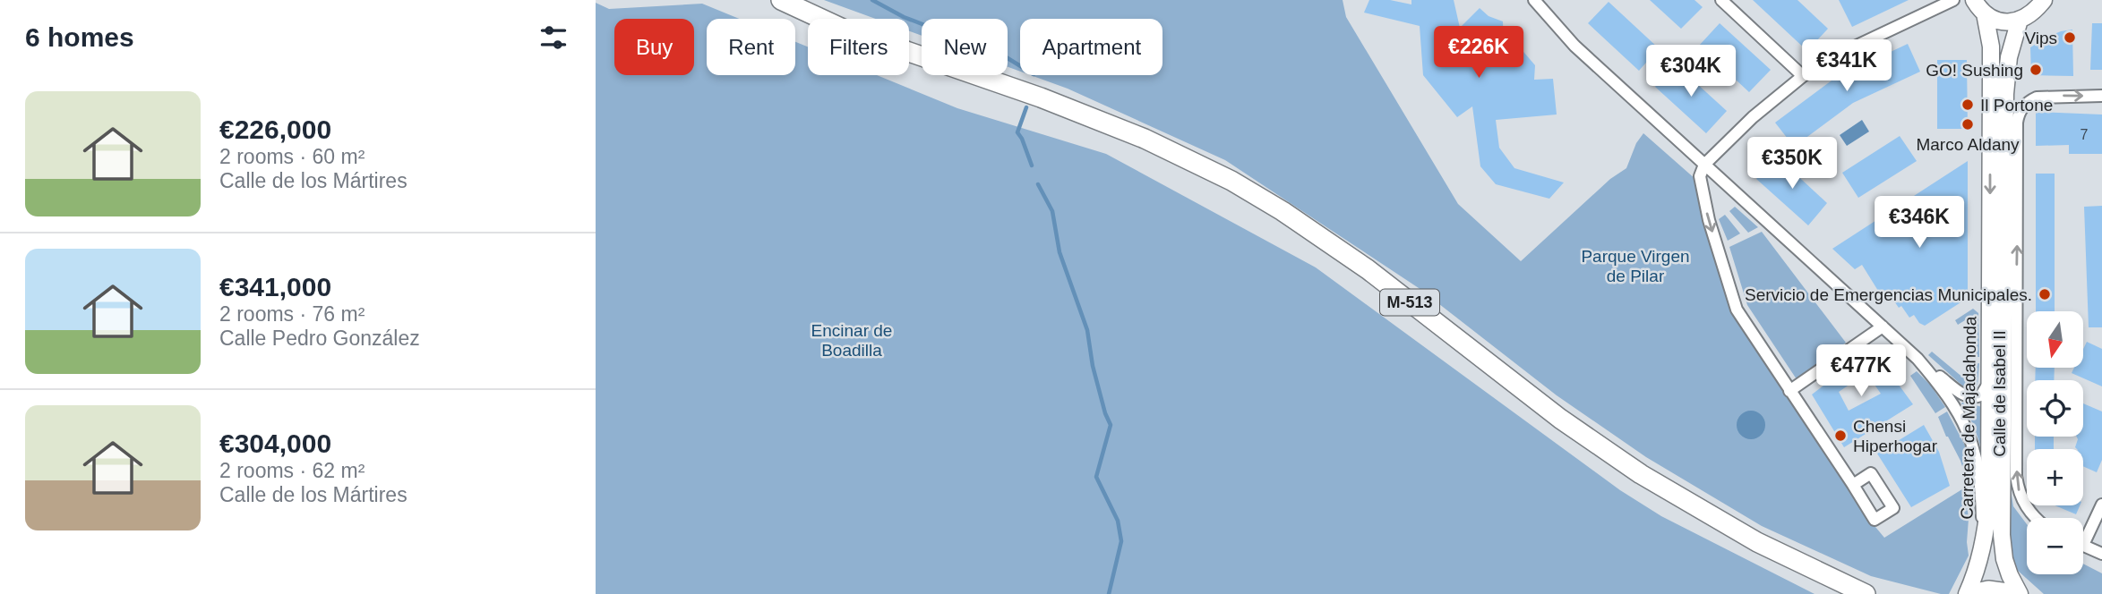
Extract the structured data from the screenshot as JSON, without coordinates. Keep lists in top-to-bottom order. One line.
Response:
{"streets":{"main road":["M-513"],"street":["Calle de Isabel II","Carretera de Majadahonda"]},"crossings":[["Calle de Isabel II","Carretera de Majadahonda"]],"one_way":["Calle de Isabel II"],"parks":["Parque Virgen de Pilar","Encinar de Boadilla"],"places":["Vips","GO! Sushing","Il Portone","Marco Aldany","Servicio de Emergencias Municipales.","Chensi Hiperhogar"],"house_numbers":["7"],"north":"bottom","page":{"heading":"6 homes","chip":["Buy","Rent","Filters","New","Apartment"],"price":["€226K","€341K","€304K","€350K","€346K","€477K"],"list":[{"name":"€226,000","note":"2 rooms · 60 m² · Calle de los Mártires"},{"name":"€341,000","note":"2 rooms · 76 m² · Calle Pedro González"},{"name":"€304,000","note":"2 rooms · 62 m² · Calle de los Mártires"}],"map_buttons":["+","−"]}}
